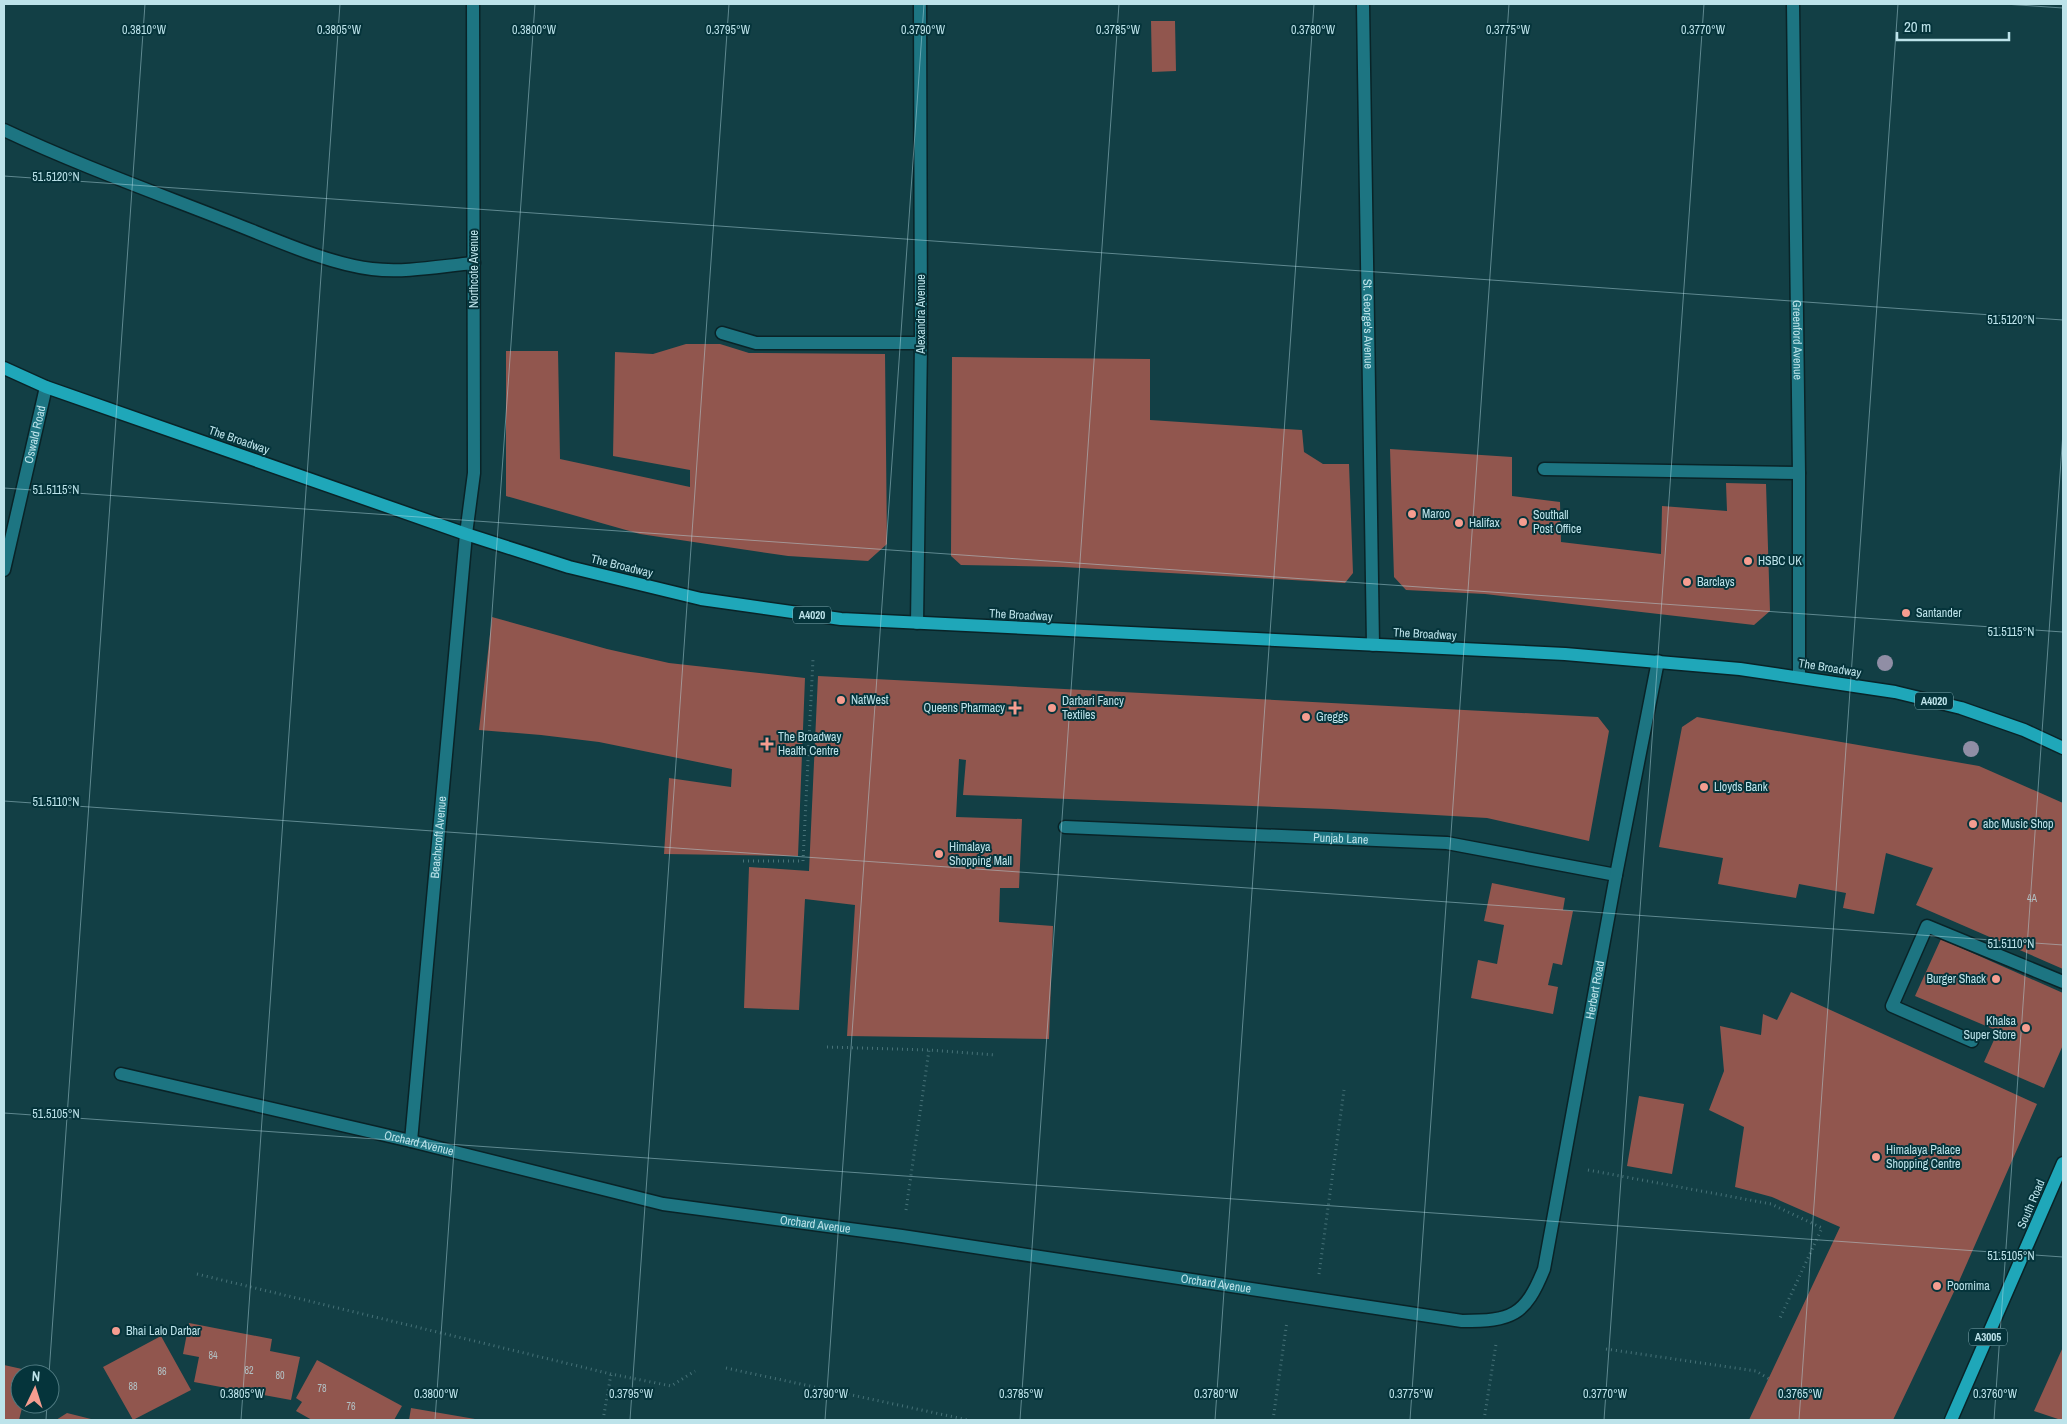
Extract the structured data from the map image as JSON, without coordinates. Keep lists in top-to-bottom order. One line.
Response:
{"streets":{"main road":["The Broadway","A4020","South Road","A3005"],"street":["Northcote Avenue","Alexandra Avenue","St. George's Avenue","Greenford Avenue","Oswald Road","Beachcroft Avenue","Punjab Lane","Herbert Road","Orchard Avenue"]},"crossings":[["Northcote Avenue","The Broadway"],["Northcote Avenue","Beachcroft Avenue"],["Alexandra Avenue","The Broadway"],["St. George's Avenue","The Broadway"],["Greenford Avenue","The Broadway"],["Oswald Road","The Broadway"],["The Broadway","Beachcroft Avenue"],["The Broadway","Herbert Road"],["Beachcroft Avenue","Orchard Avenue"],["Punjab Lane","Herbert Road"],["Herbert Road","Orchard Avenue"]],"places":{"other":["Maroo","Southall Post Office","Halifax","HSBC UK","Barclays","Santander","NatWest","Darbari Fancy Textiles","Greggs","Lloyds Bank","abc Music Shop","Himalaya Shopping Mall","Burger Shack","Khalsa Super Store","Himalaya Palace Shopping Centre","Poornima","Bhai Lalo Darbar"],"health":["Queens Pharmacy","The Broadway Health Centre"]},"house_numbers":["4A","84","82","86","80","88","78","76"],"scale_bar":"20 m","north":"top","coordinates":["0.3810°W","0.3805°W","0.3800°W","0.3795°W","0.3790°W","0.3785°W","0.3780°W","0.3775°W","0.3770°W","51.5120°N","51.5115°N","51.5110°N","51.5105°N","0.3765°W","0.3760°W"]}
